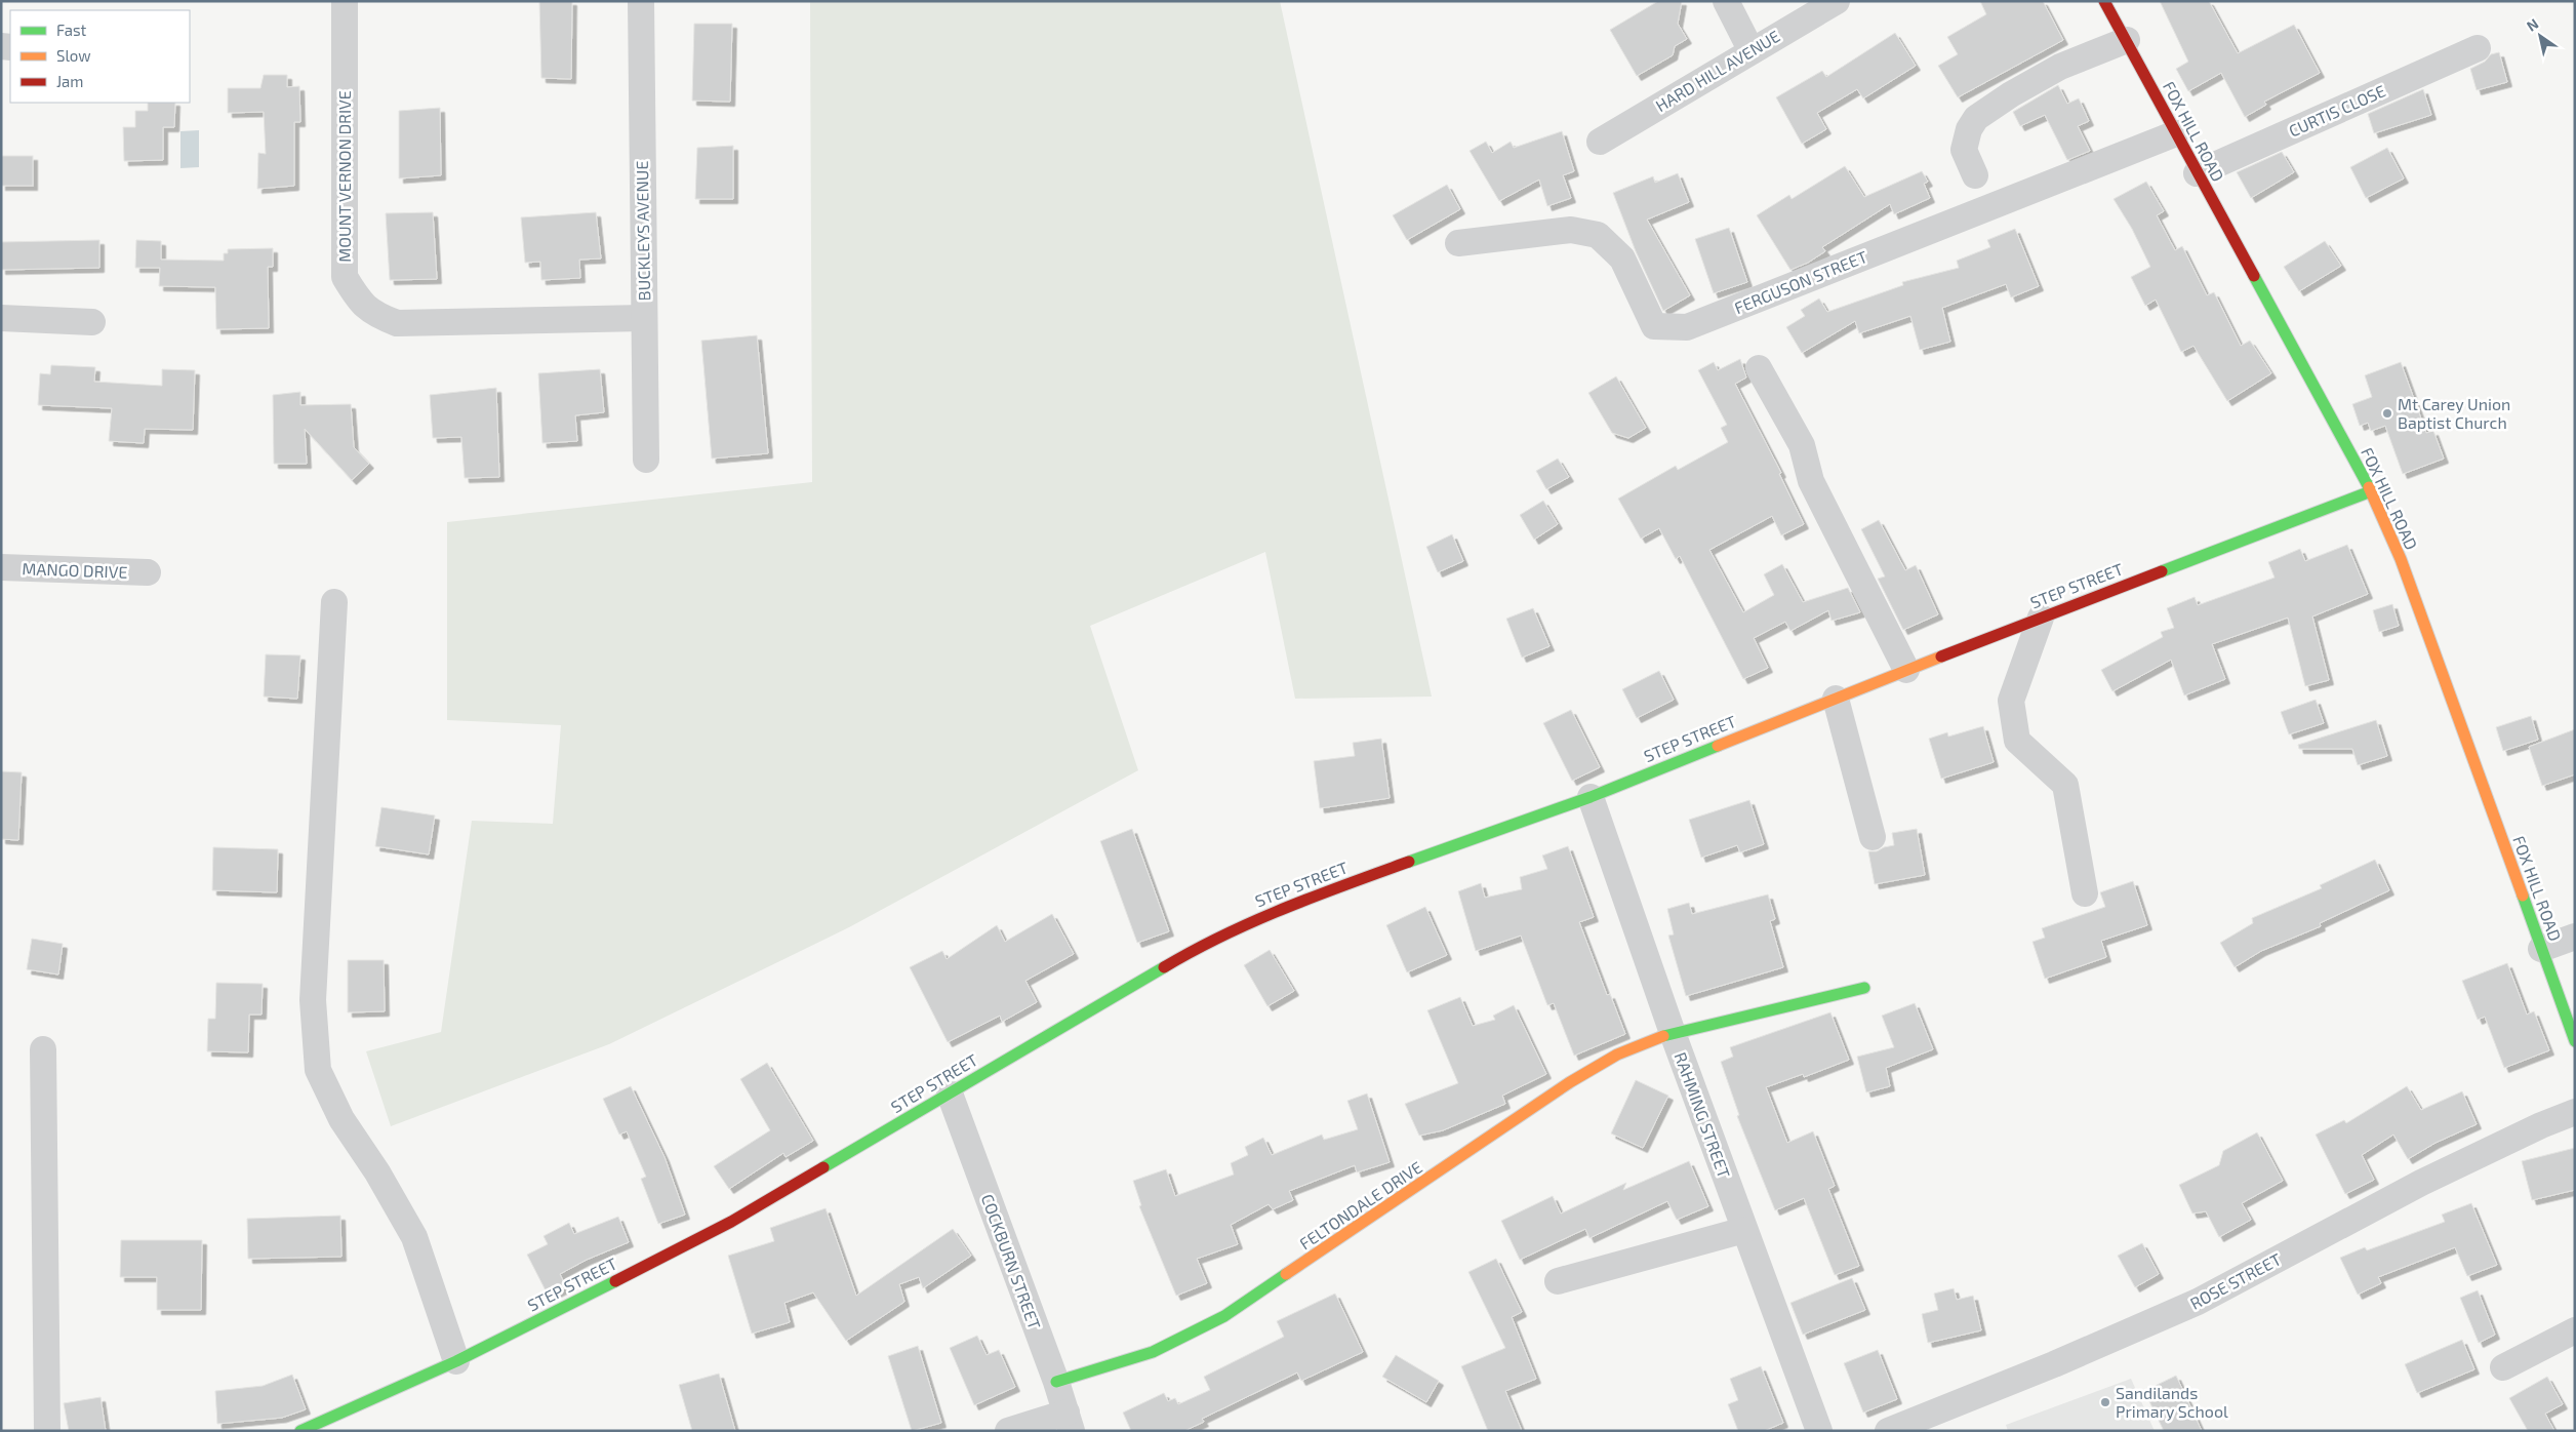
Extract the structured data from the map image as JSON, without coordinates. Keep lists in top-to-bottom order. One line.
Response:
{"streets":{"street":["HARD HILL AVENUE","CURTIS CLOSE","FOX HILL ROAD","MOUNT VERNON DRIVE","BUCKLEYS AVENUE","FERGUSON STREET","MANGO DRIVE","STEP STREET","RAHMING STREET","FELTONDALE DRIVE","COCKBURN STREET","ROSE STREET"]},"crossings":[["CURTIS CLOSE","FOX HILL ROAD"],["FOX HILL ROAD","FERGUSON STREET"],["FOX HILL ROAD","STEP STREET"],["MOUNT VERNON DRIVE","BUCKLEYS AVENUE"],["STEP STREET","RAHMING STREET"],["STEP STREET","COCKBURN STREET"],["RAHMING STREET","FELTONDALE DRIVE"],["FELTONDALE DRIVE","COCKBURN STREET"]],"places":["Mt Carey Union Baptist Church","Sandilands Primary School"],"legend":["Fast","Slow","Jam"],"north":"top left"}
